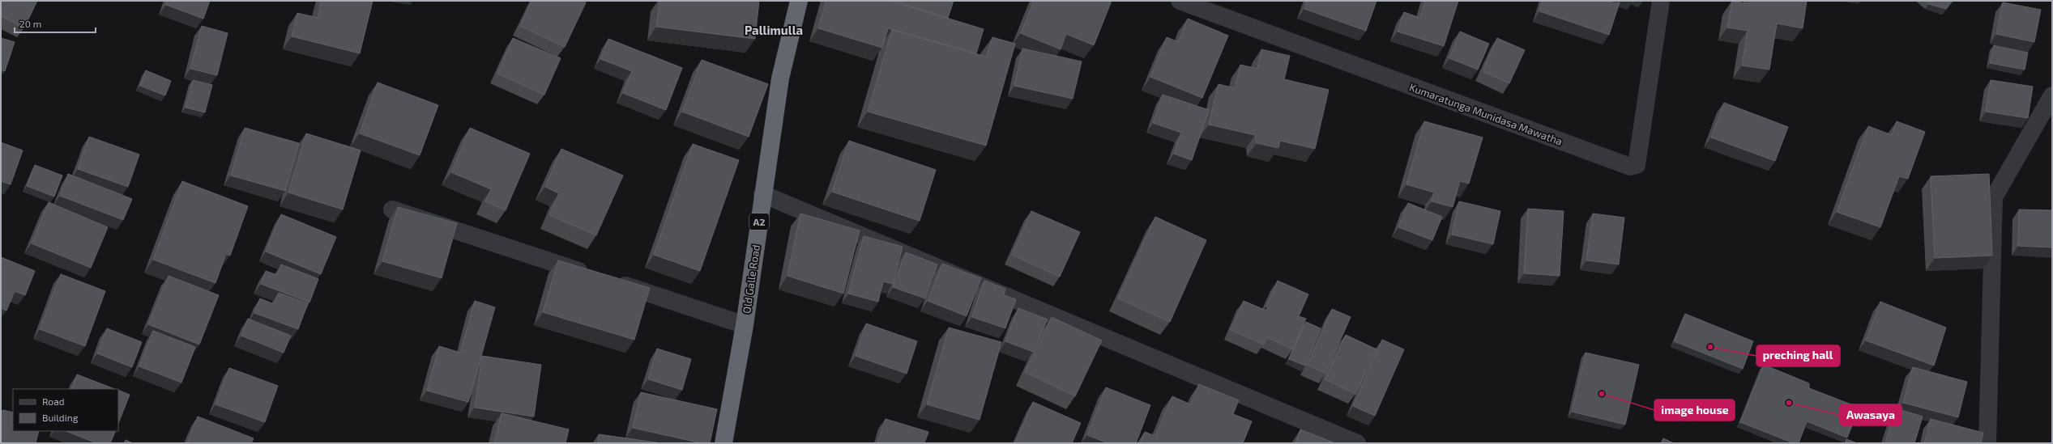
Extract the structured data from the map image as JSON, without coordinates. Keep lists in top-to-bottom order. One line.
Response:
{"streets":{"highway":["A2","Old Galle Road"],"street":["Kumaratunga Munidasa Mawatha"]},"districts":["Pallimulla"],"places":["preching hall","image house","Awasaya"],"legend":["Road","Building"],"scale_bar":"20 m"}
